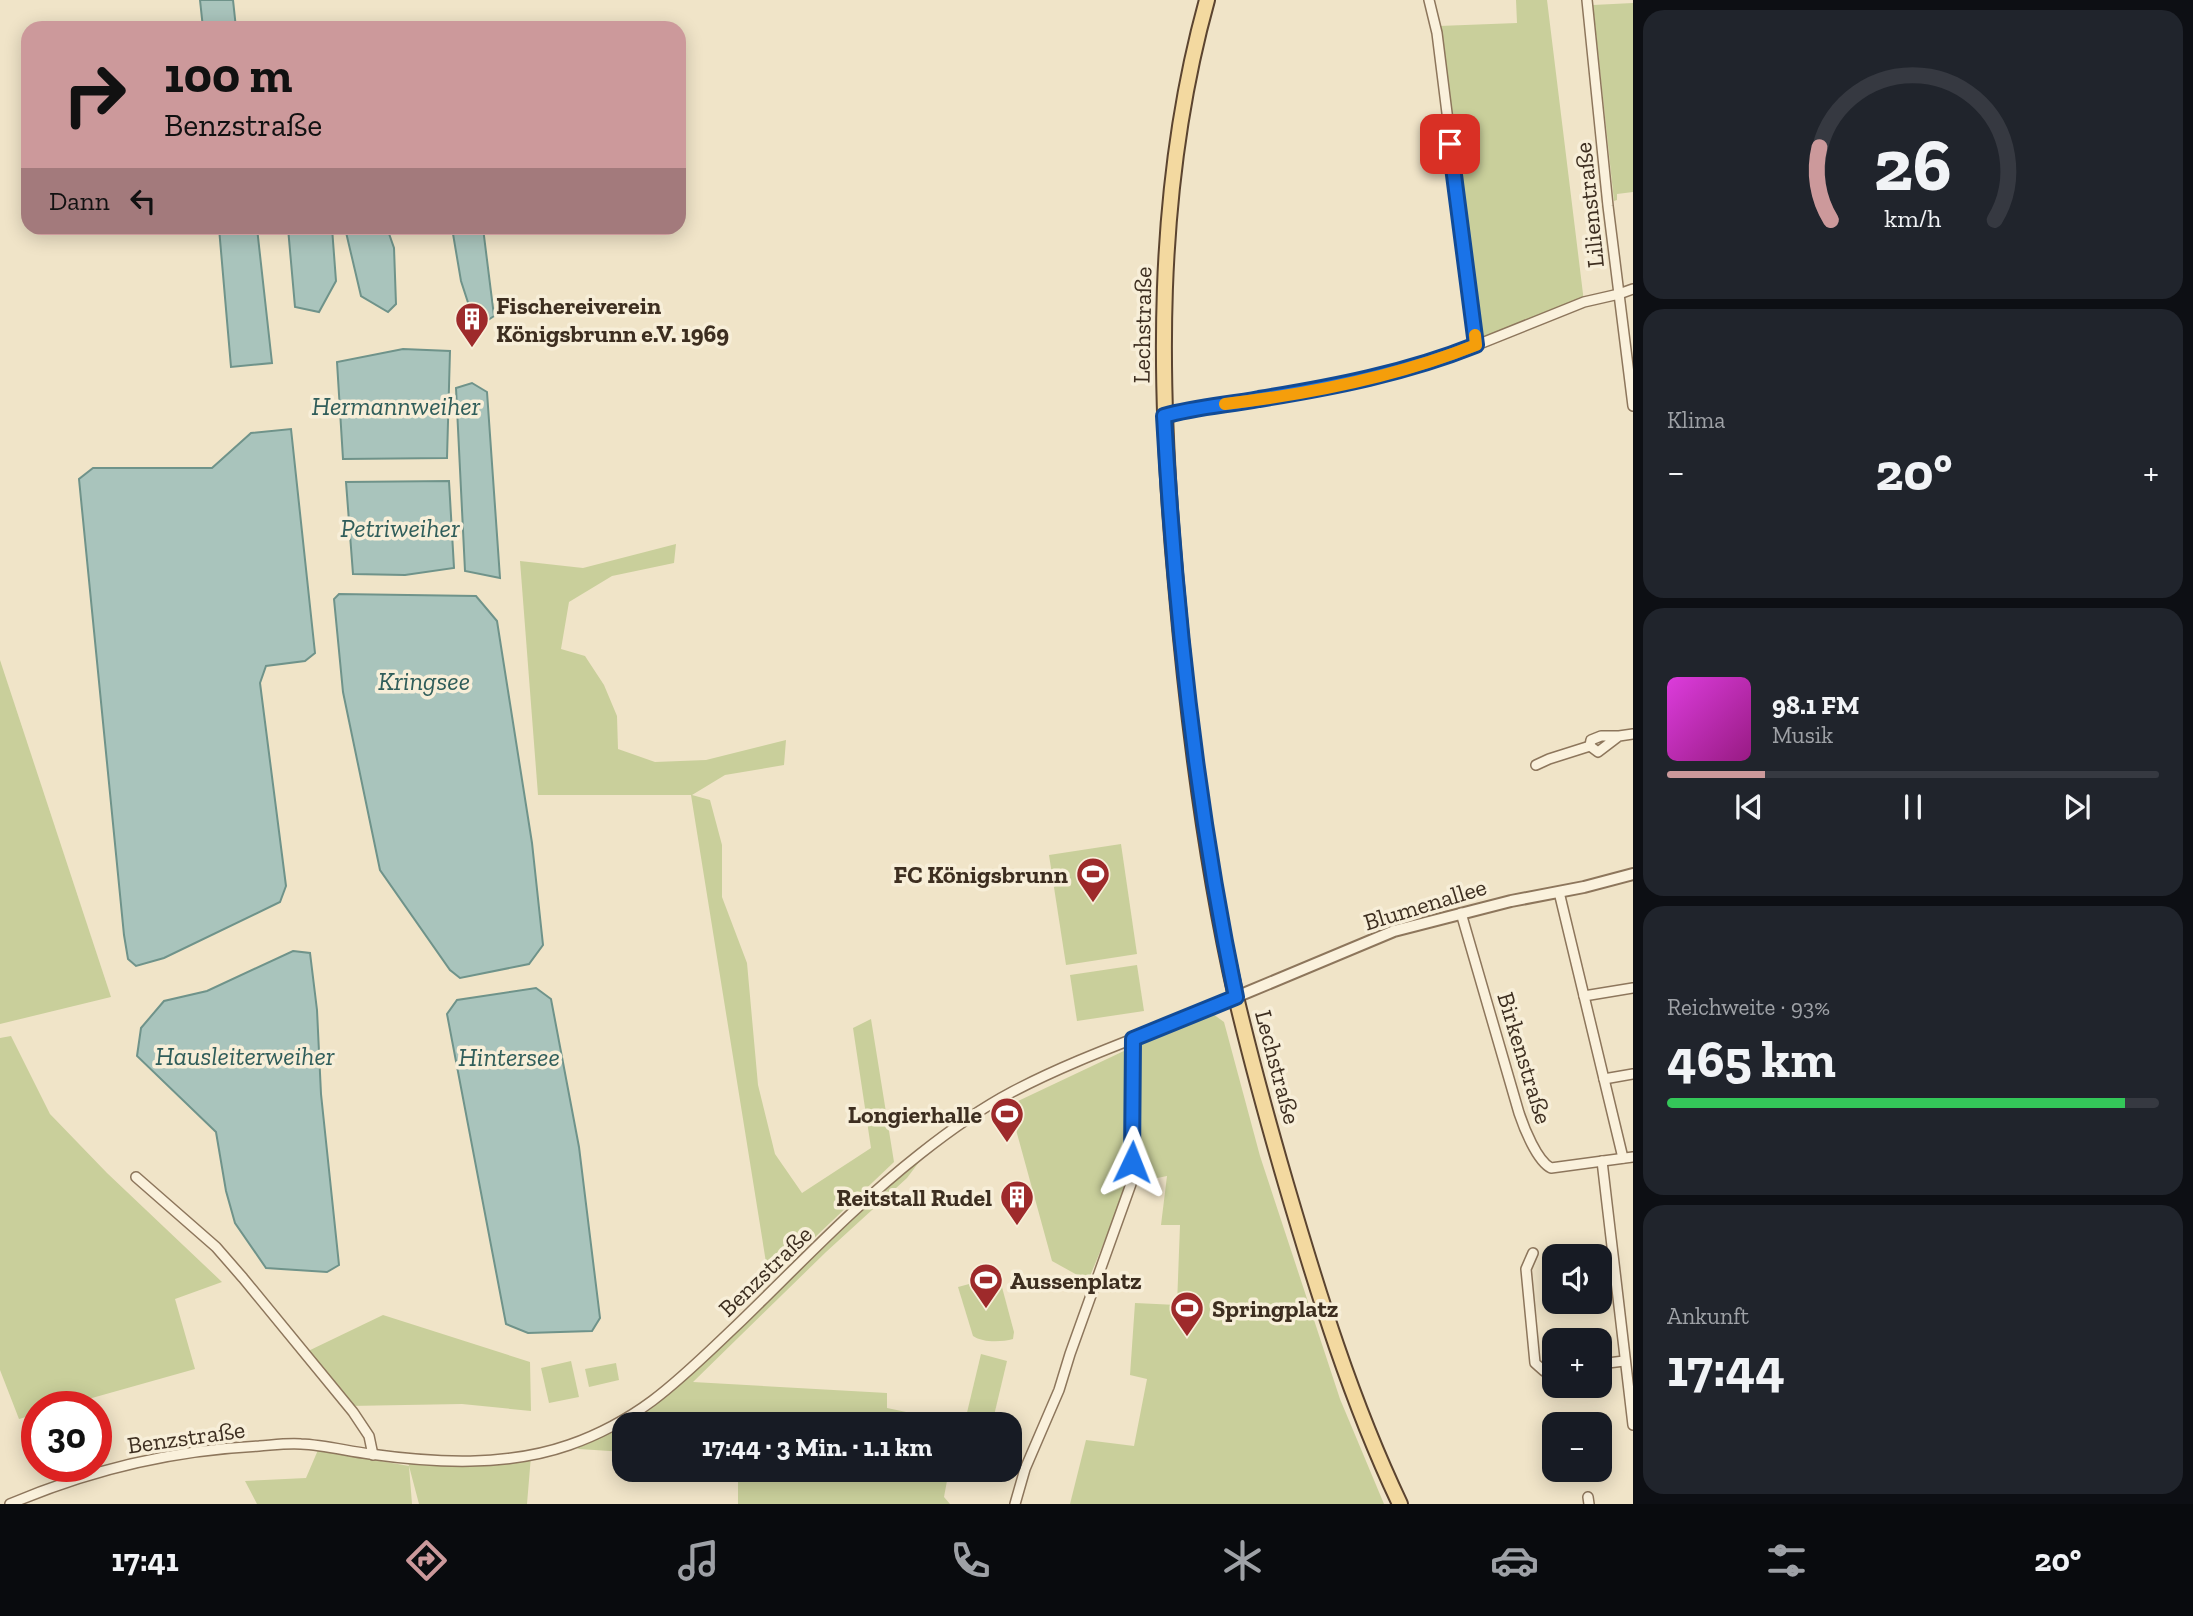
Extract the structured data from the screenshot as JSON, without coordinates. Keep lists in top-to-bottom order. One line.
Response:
{"streets":{"main road":["Lechstraße"],"street":["Lilienstraße","Blumenallee","Birkenstraße","Benzstraße"]},"crossings":[["Lechstraße","Blumenallee"],["Lechstraße","Benzstraße"],["Blumenallee","Birkenstraße"],["Blumenallee","Benzstraße"]],"water":["Hermannweiher","Petriweiher","Kringsee","Hausleiterweiher","Hintersee"],"places":{"building":["Fischereiverein Königsbrunn e.V. 1969","Reitstall Rudel"],"sports":["FC Königsbrunn","Longierhalle","Aussenplatz","Springplatz"]},"page":{"turn":["100 m","Benzstraße"],"then":"Dann","tile":["Klima",["Reichweite · 93%","465 km"],["Ankunft","17:44"]],"heat":["−","20°","+"],"song":["98.1 FM","Musik"],"map_buttons":["+","−"],"limit":"30","trip":"17:44 · 3 Min. · 1.1 km","tabs":["17:41","20°"],"gauge":["26","km/h"]}}
